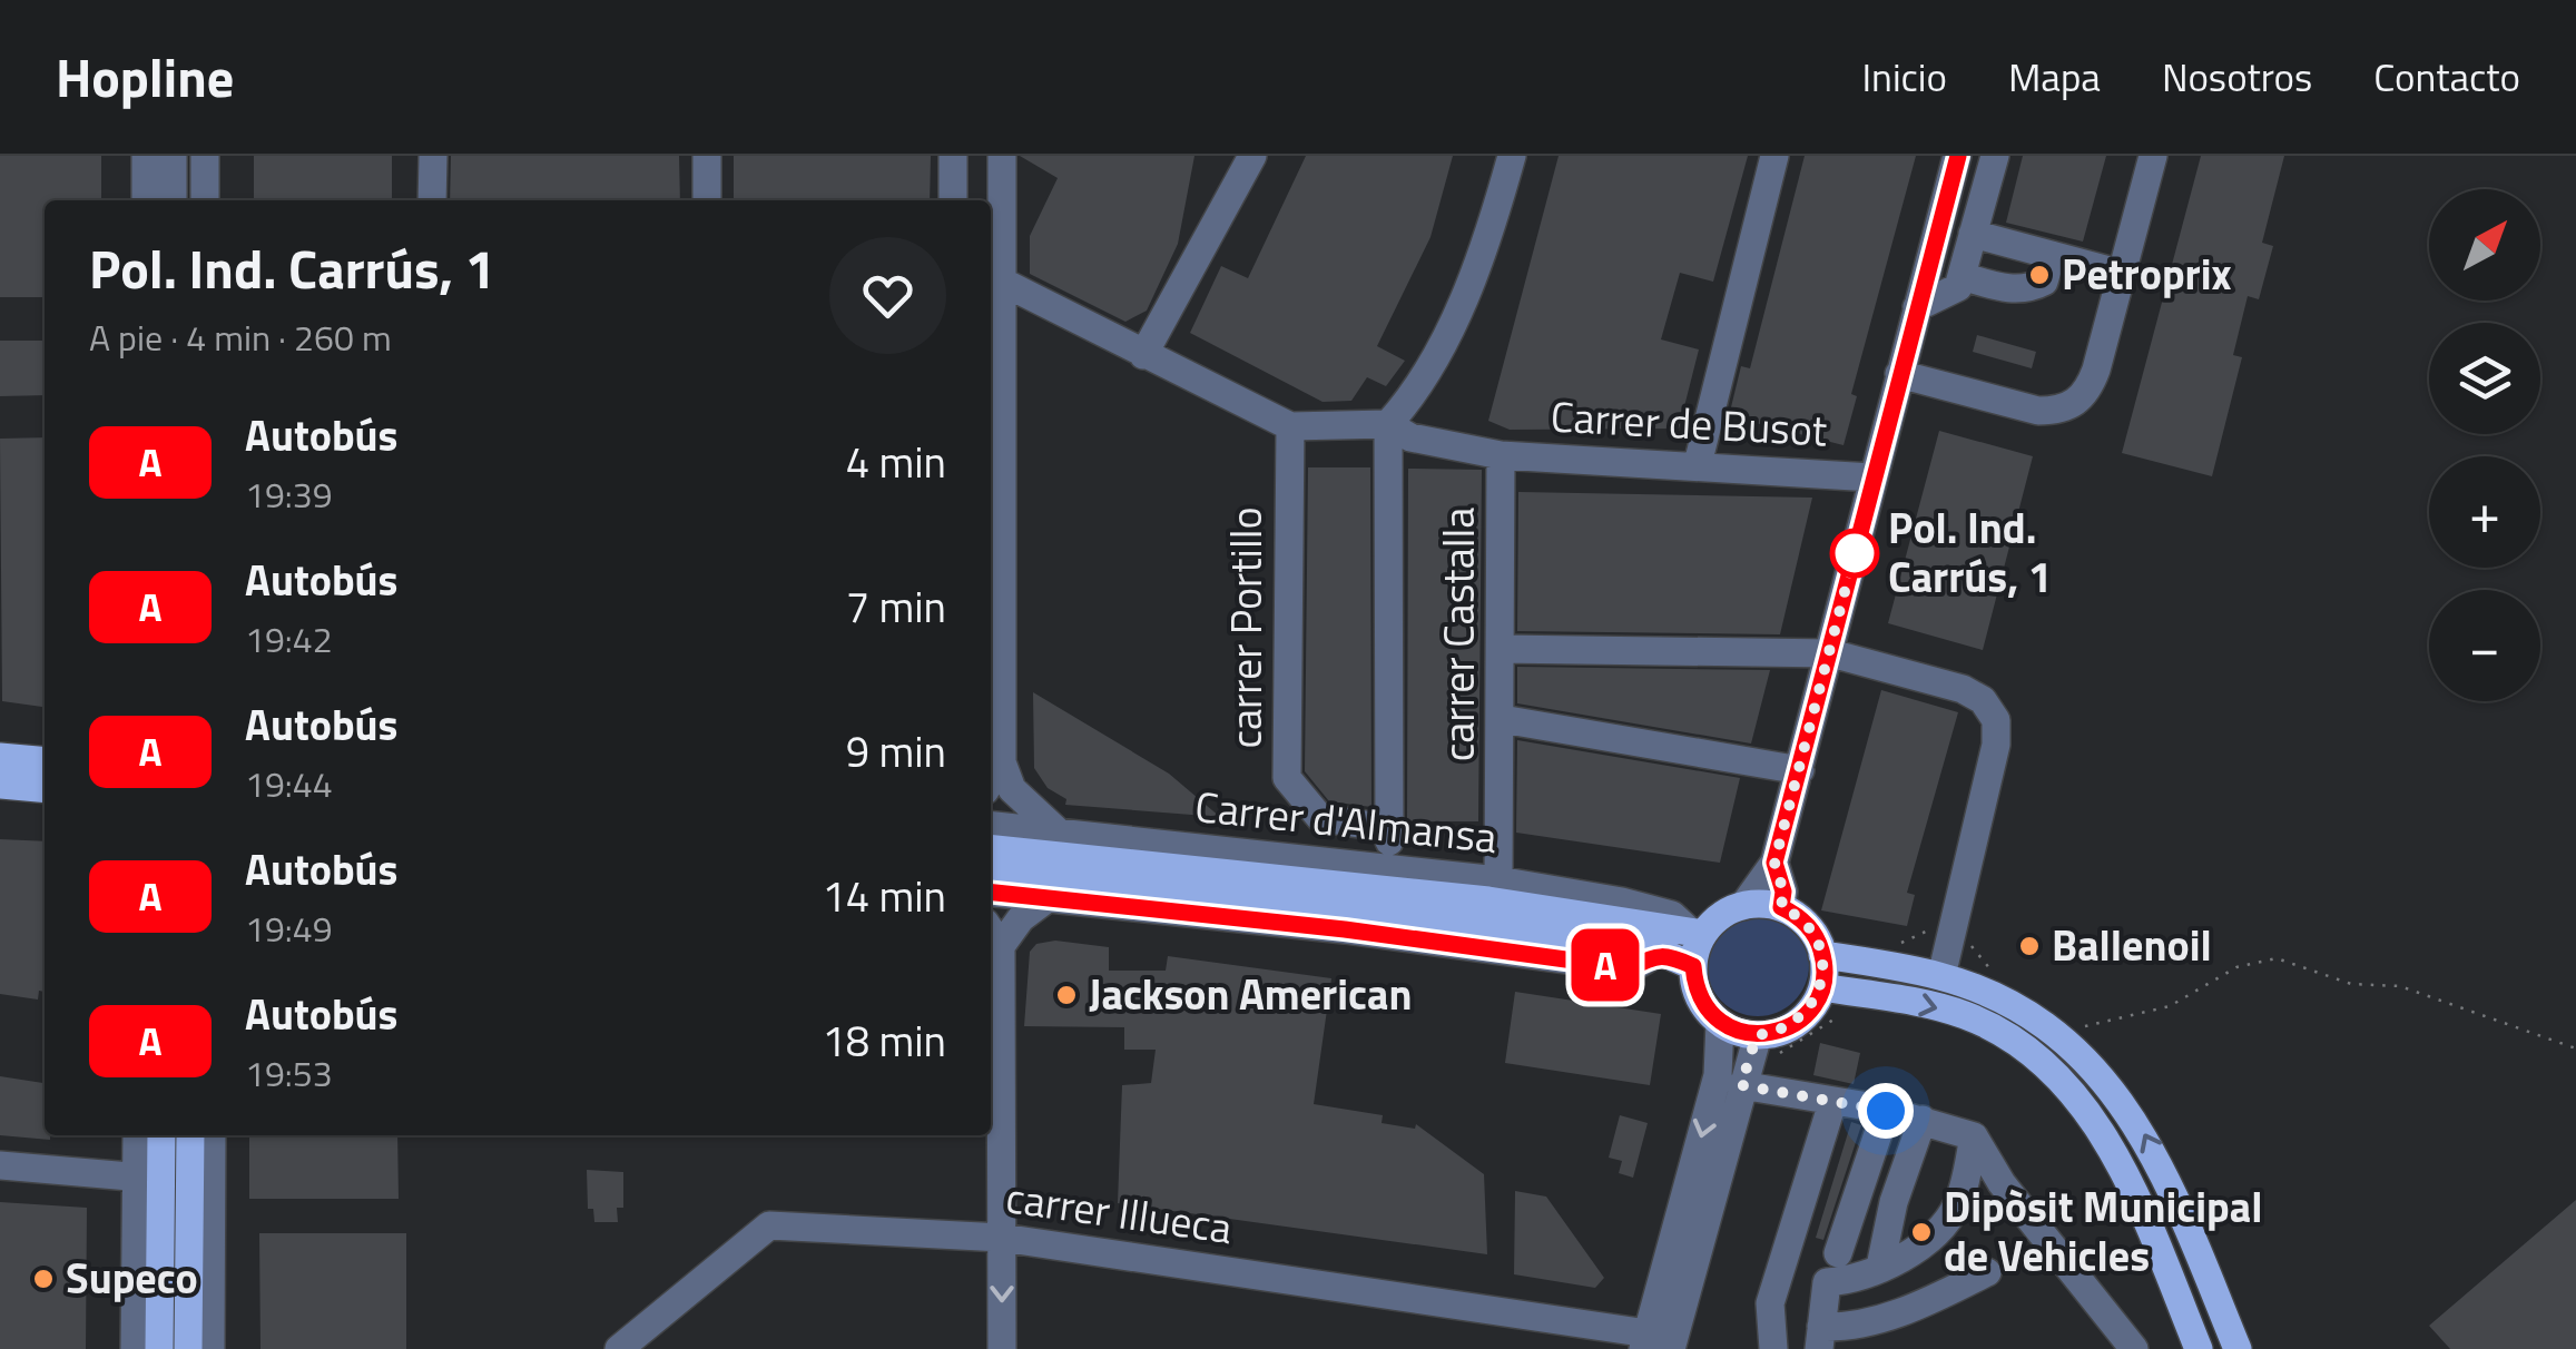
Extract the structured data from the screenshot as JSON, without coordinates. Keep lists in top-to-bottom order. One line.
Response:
{"streets":{"main road":["Carrer d'Almansa"],"street":["Carrer de Busot","carrer Portillo","carrer Castalla","carrer Illueca"]},"crossings":[["Carrer de Busot","carrer Castalla"],["carrer Portillo","Carrer d'Almansa"],["carrer Castalla","Carrer d'Almansa"]],"places":["Petroprix","Pol. Ind. Carrús, 1","Ballenoil","Jackson American","Dipòsit Municipal de Vehicles","Supeco"],"lines":["bus line A"],"north":"top right","page":{"header":"Hopline","nav":["Inicio","Mapa","Nosotros","Contacto"],"on_map":"A","map_buttons":["+","−"],"heading":["Pol. Ind. Carrús, 1","A pie · 4 min · 260 m"],"list":[{"mark":"A","name":"Autobús","note":"19:39","value":"4 min"},{"mark":"A","name":"Autobús","note":"19:42","value":"7 min"},{"mark":"A","name":"Autobús","note":"19:44","value":"9 min"},{"mark":"A","name":"Autobús","note":"19:49","value":"14 min"},{"mark":"A","name":"Autobús","note":"19:53","value":"18 min"}]}}
